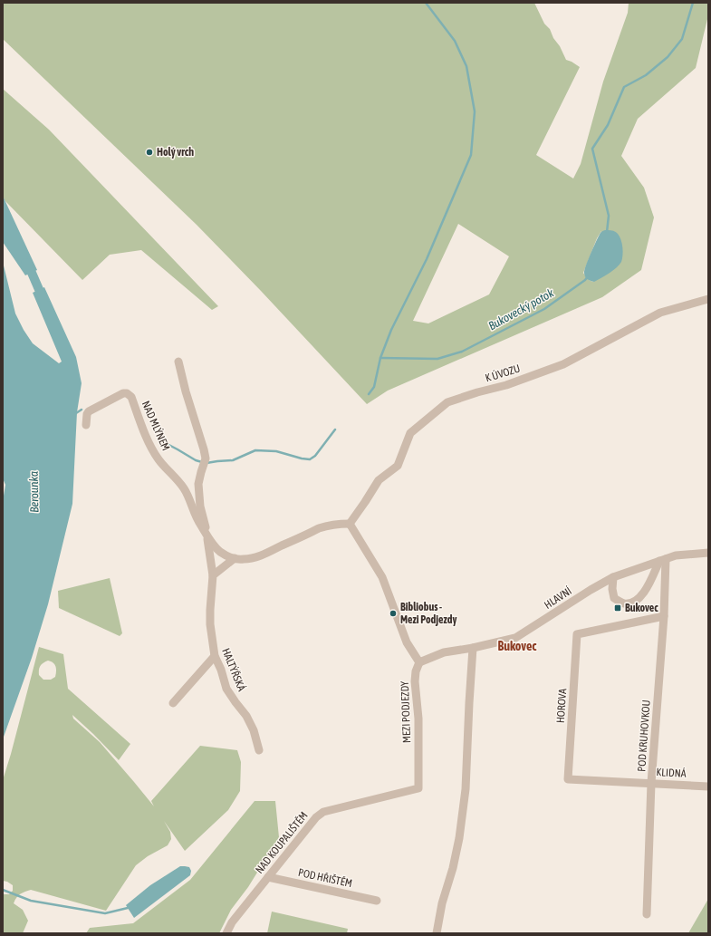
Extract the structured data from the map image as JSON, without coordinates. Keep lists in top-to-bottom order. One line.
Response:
{"streets":{"street":["K ÚVOZU","NAD MLÝNEM","HLAVNÍ","HALTÝŘSKÁ","HOROVA","MEZI PODJEZDY","POD KRUHOVKOU","KLIDNÁ","NAD KOUPALIŠTĚM","POD HŘIŠTĚM"]},"crossings":[["NAD MLÝNEM","HALTÝŘSKÁ"],["HLAVNÍ","MEZI PODJEZDY"],["HLAVNÍ","POD KRUHOVKOU"],["HOROVA","POD KRUHOVKOU"],["HOROVA","KLIDNÁ"],["MEZI PODJEZDY","NAD KOUPALIŠTĚM"],["POD KRUHOVKOU","KLIDNÁ"],["NAD KOUPALIŠTĚM","POD HŘIŠTĚM"]],"districts":["Bukovec"],"water":["Bukovecký potok","Berounka"],"places":{"other":["Holý vrch","Bibliobus - Mezi Podjezdy"],"transit":["Bukovec"]}}
